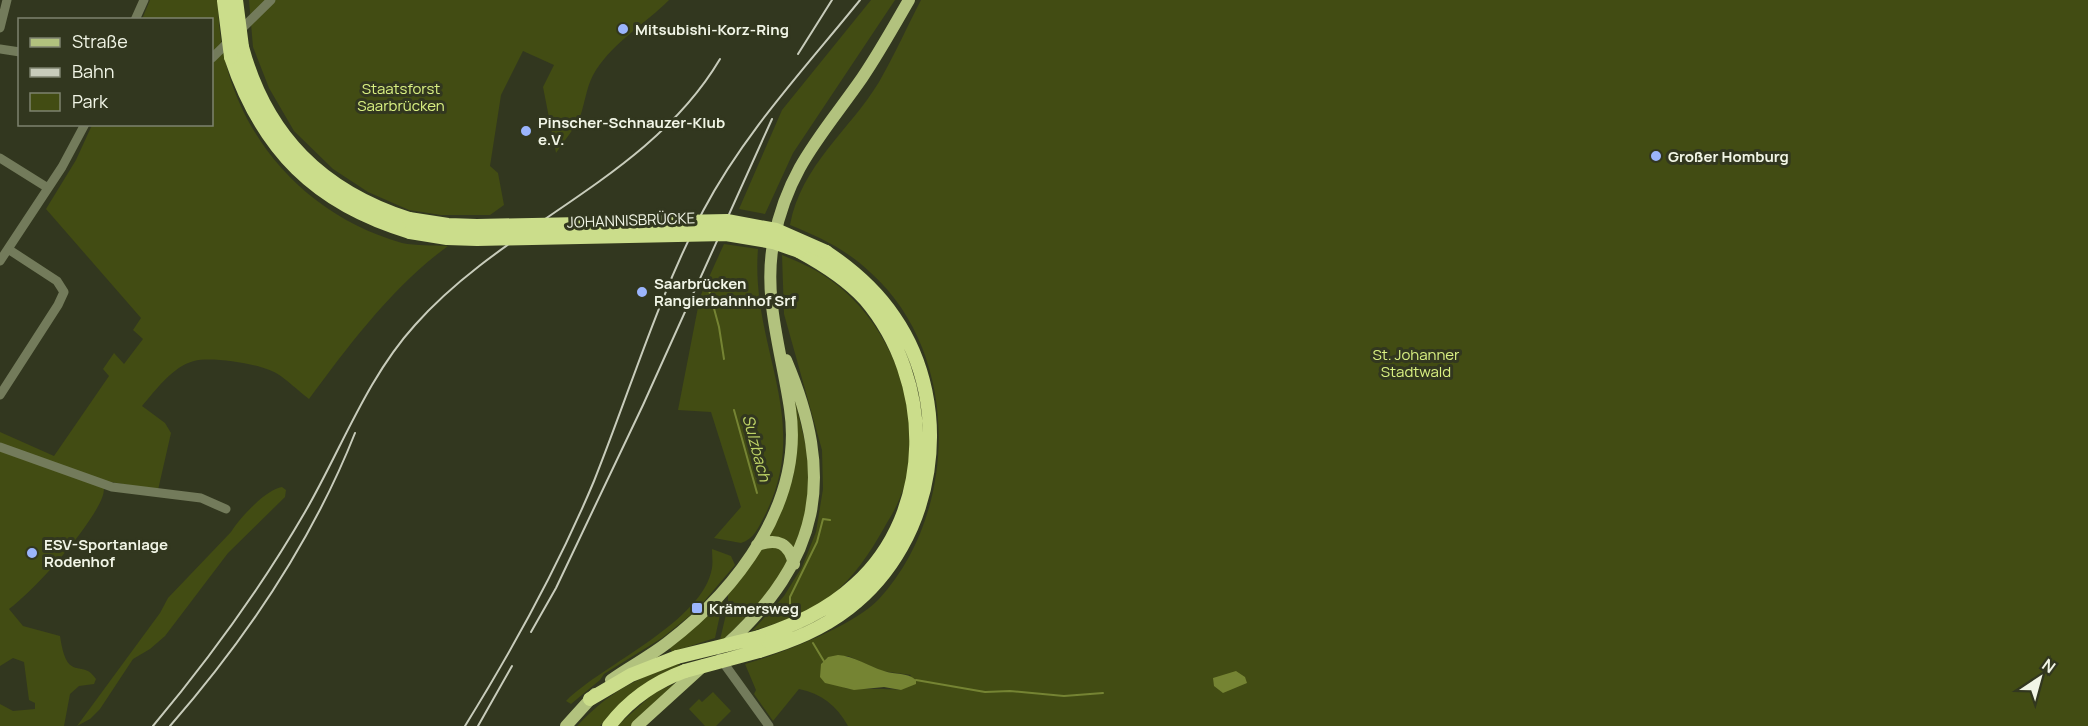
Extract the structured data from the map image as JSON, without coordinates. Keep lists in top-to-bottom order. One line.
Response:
{"streets":{"highway":["JOHANNISBRÜCKE"]},"water":["Sulzbach"],"parks":["Staatsforst Saarbrücken","St. Johanner Stadtwald"],"places":{"other":["Mitsubishi-Korz-Ring","Pinscher-Schnauzer-Klub e.V.","Großer Homburg","Saarbrücken Rangierbahnhof Srf","ESV-Sportanlage Rodenhof"],"transit":["Krämersweg"]},"legend":["Straße","Bahn","Park"],"north":"top right"}
